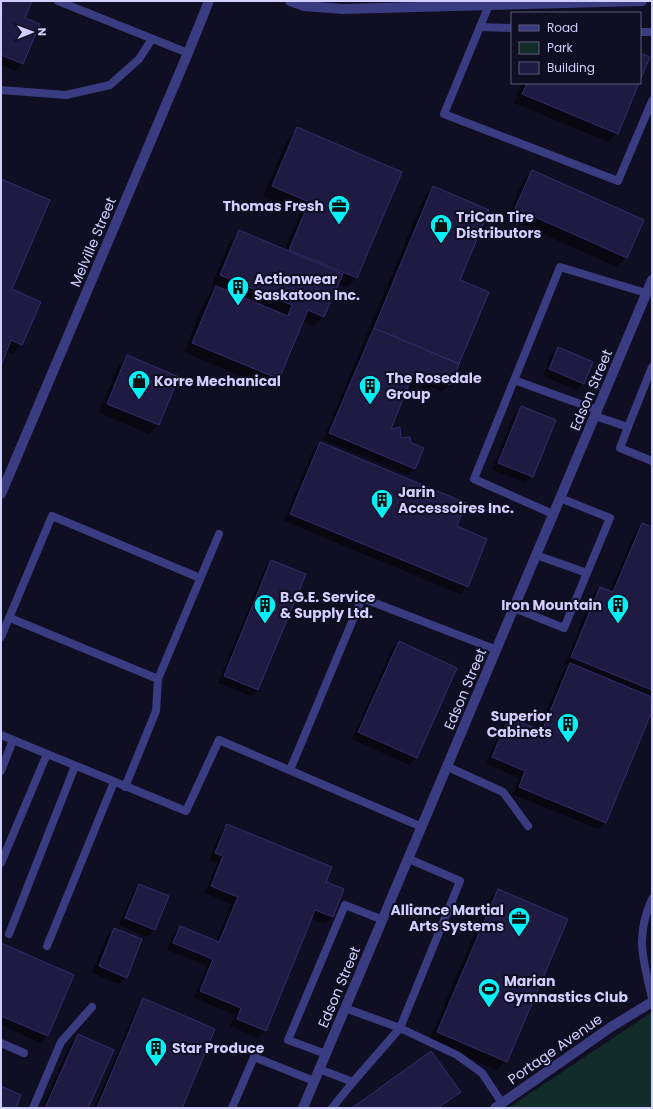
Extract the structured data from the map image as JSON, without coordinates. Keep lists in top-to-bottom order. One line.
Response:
{"streets":{"street":["Melville Street","Edson Street","Portage Avenue"]},"places":{"office":["Thomas Fresh","Alliance Martial Arts Systems"],"shop":["TriCan Tire Distributors","Korre Mechanical"],"building":["Actionwear Saskatoon Inc.","The Rosedale Group","Jarin Accessoires Inc.","B.G.E. Service & Supply Ltd.","Iron Mountain","Superior Cabinets","Star Produce"],"sports":["Marian Gymnastics Club"]},"legend":["Road","Park","Building"],"north":"right"}
